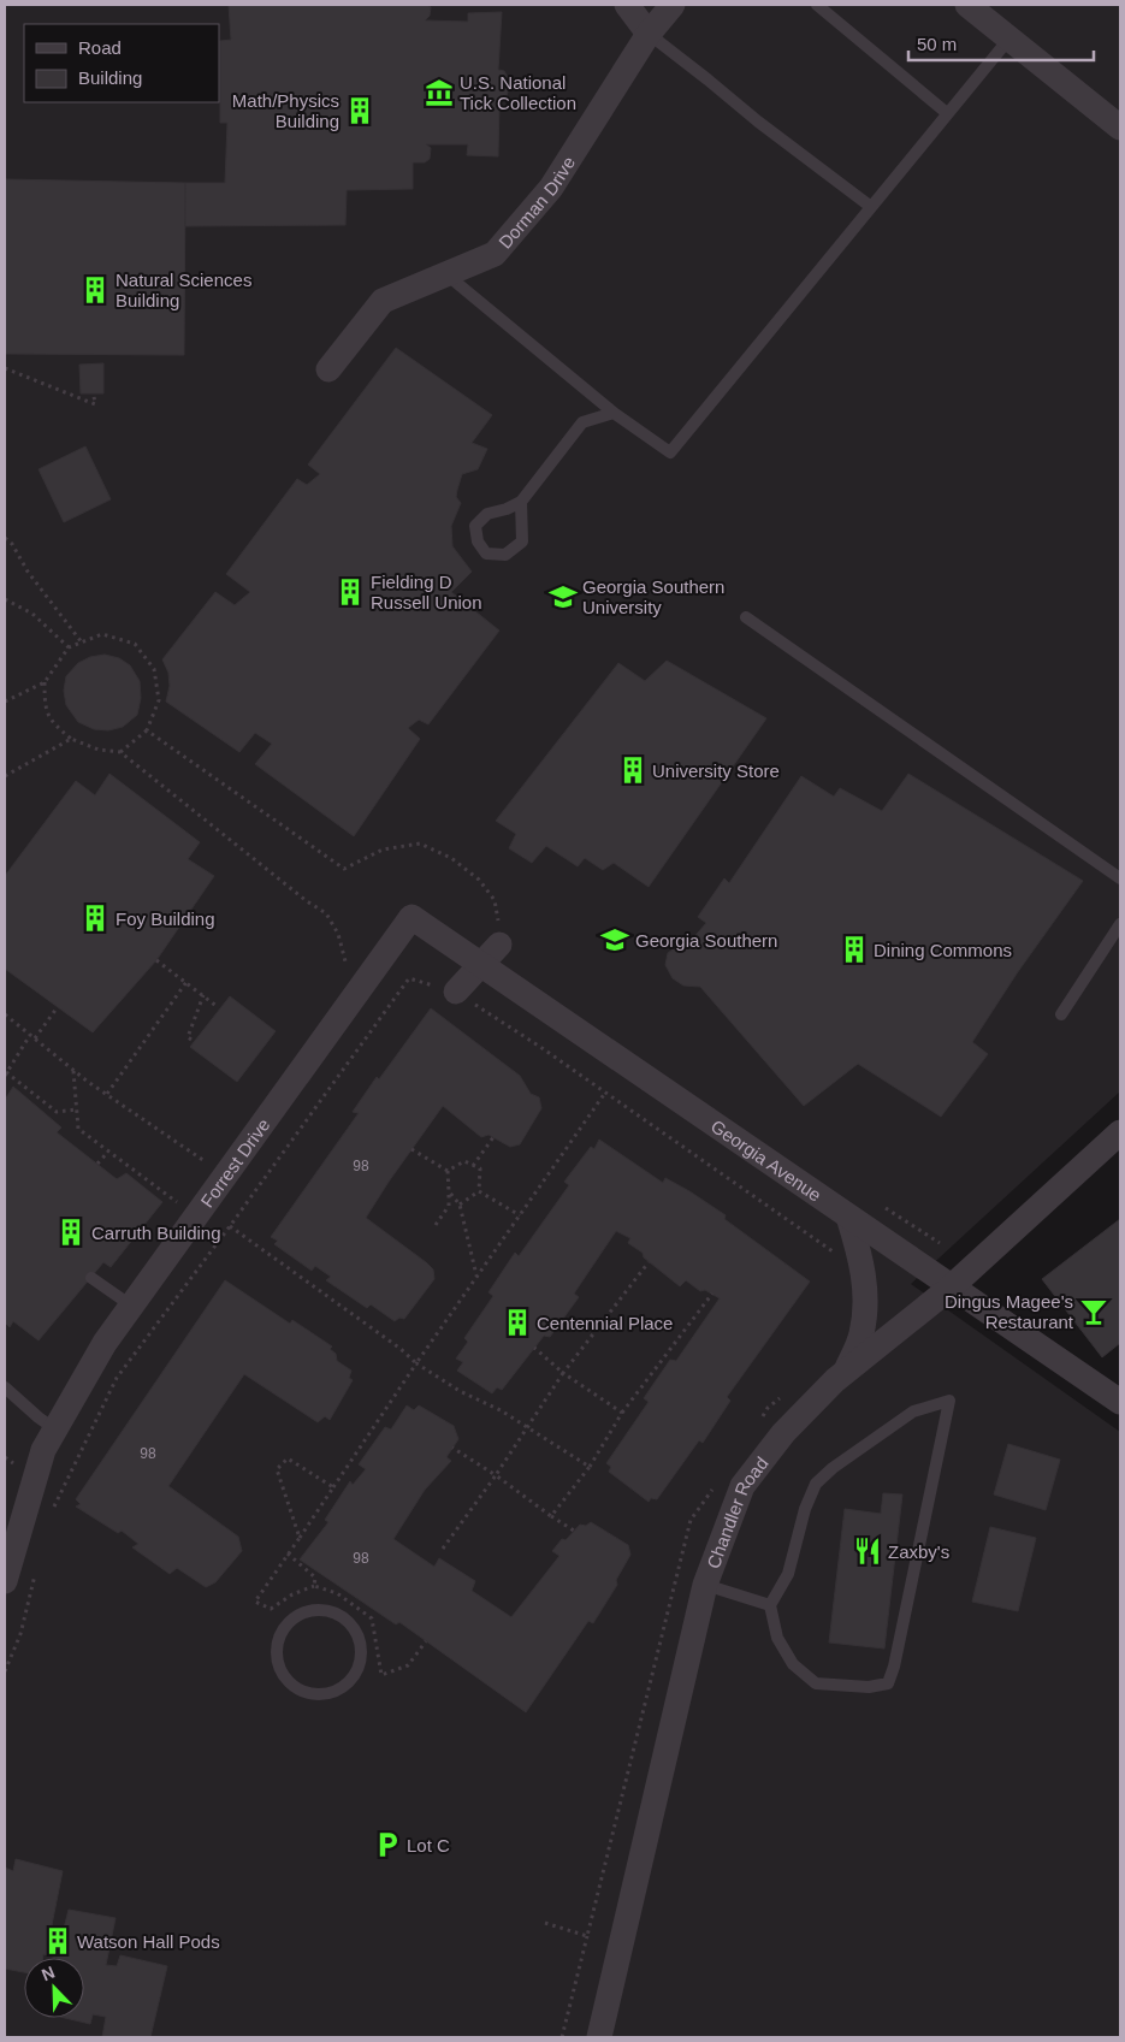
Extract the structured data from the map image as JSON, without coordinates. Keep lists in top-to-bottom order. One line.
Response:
{"streets":{"street":["Dorman Drive","Georgia Avenue","Forrest Drive","Chandler Road"]},"crossings":[["Georgia Avenue","Forrest Drive"],["Georgia Avenue","Chandler Road"]],"places":{"museum":["U.S. National Tick Collection"],"building":["Math/Physics Building","Natural Sciences Building","Fielding D Russell Union","University Store","Foy Building","Dining Commons","Carruth Building","Centennial Place","Watson Hall Pods"],"school or university":["Georgia Southern University","Georgia Southern"],"bar":["Dingus Magee's Restaurant"],"restaurant":["Zaxby's"],"parking":["Lot C"]},"house_numbers":["98","98","98"],"legend":["Road","Building"],"scale_bar":"50 m","north":"top left"}
